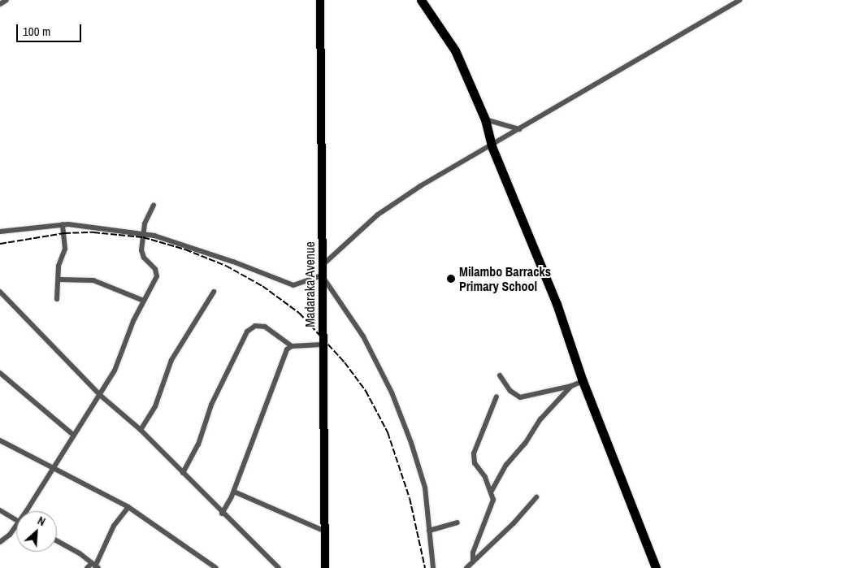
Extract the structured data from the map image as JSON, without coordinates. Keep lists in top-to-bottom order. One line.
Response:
{"streets":{"main road":["Madaraka Avenue"]},"places":["Milambo Barracks Primary School"],"scale_bar":"100 m","north":"top right"}
